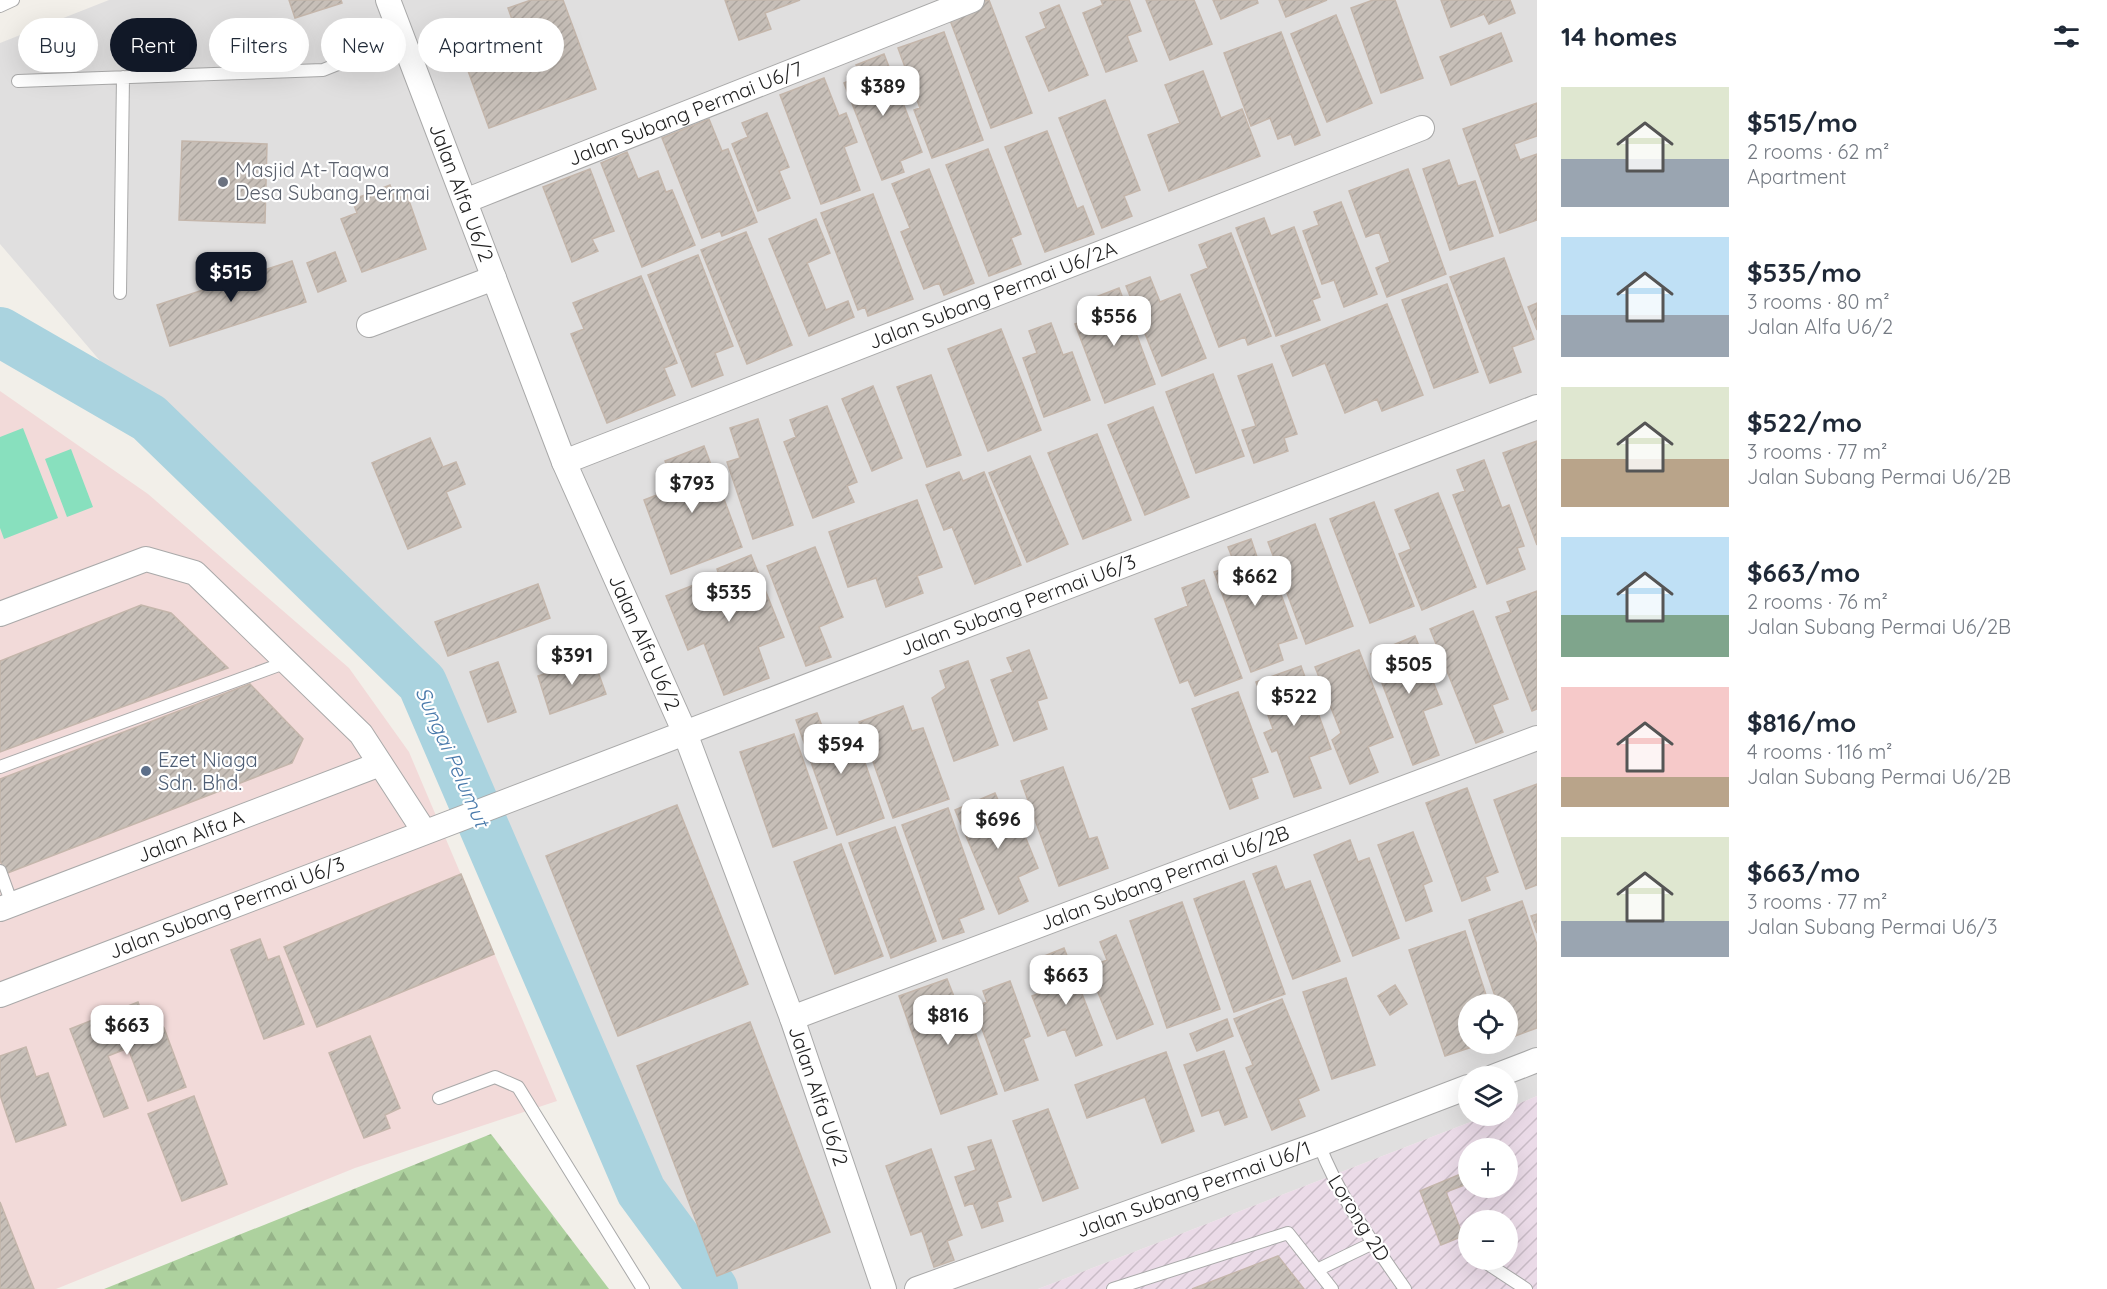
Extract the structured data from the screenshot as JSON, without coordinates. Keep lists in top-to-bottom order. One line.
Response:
{"streets":{"street":["Jalan Subang Permai U6/7","Jalan Alfa U6/2","Jalan Subang Permai U6/2A","Jalan Subang Permai U6/3","Jalan Alfa A","Jalan Subang Permai U6/2B","Jalan Subang Permai U6/1"],"lane":["Lorong 2D"]},"crossings":[["Jalan Subang Permai U6/7","Jalan Alfa U6/2"],["Jalan Alfa U6/2","Jalan Subang Permai U6/2A"],["Jalan Alfa U6/2","Jalan Subang Permai U6/3"],["Jalan Alfa U6/2","Jalan Subang Permai U6/2B"],["Jalan Subang Permai U6/1","Lorong 2D"]],"water":["Sungai Pelumut"],"places":["Masjid At-Taqwa Desa Subang Permai","Ezet Niaga Sdn. Bhd."],"page":{"heading":"14 homes","chip":["Buy","Rent","Filters","New","Apartment"],"price":["$389","$515","$556","$793","$662","$535","$391","$505","$522","$594","$696","$663","$816","$663"],"list":[{"name":"$515/mo","note":"2 rooms · 62 m² · Apartment"},{"name":"$535/mo","note":"3 rooms · 80 m² · Jalan Alfa U6/2"},{"name":"$522/mo","note":"3 rooms · 77 m² · Jalan Subang Permai U6/2B"},{"name":"$663/mo","note":"2 rooms · 76 m² · Jalan Subang Permai U6/2B"},{"name":"$816/mo","note":"4 rooms · 116 m² · Jalan Subang Permai U6/2B"},{"name":"$663/mo","note":"3 rooms · 77 m² · Jalan Subang Permai U6/3"}],"map_buttons":["+","−"]}}
